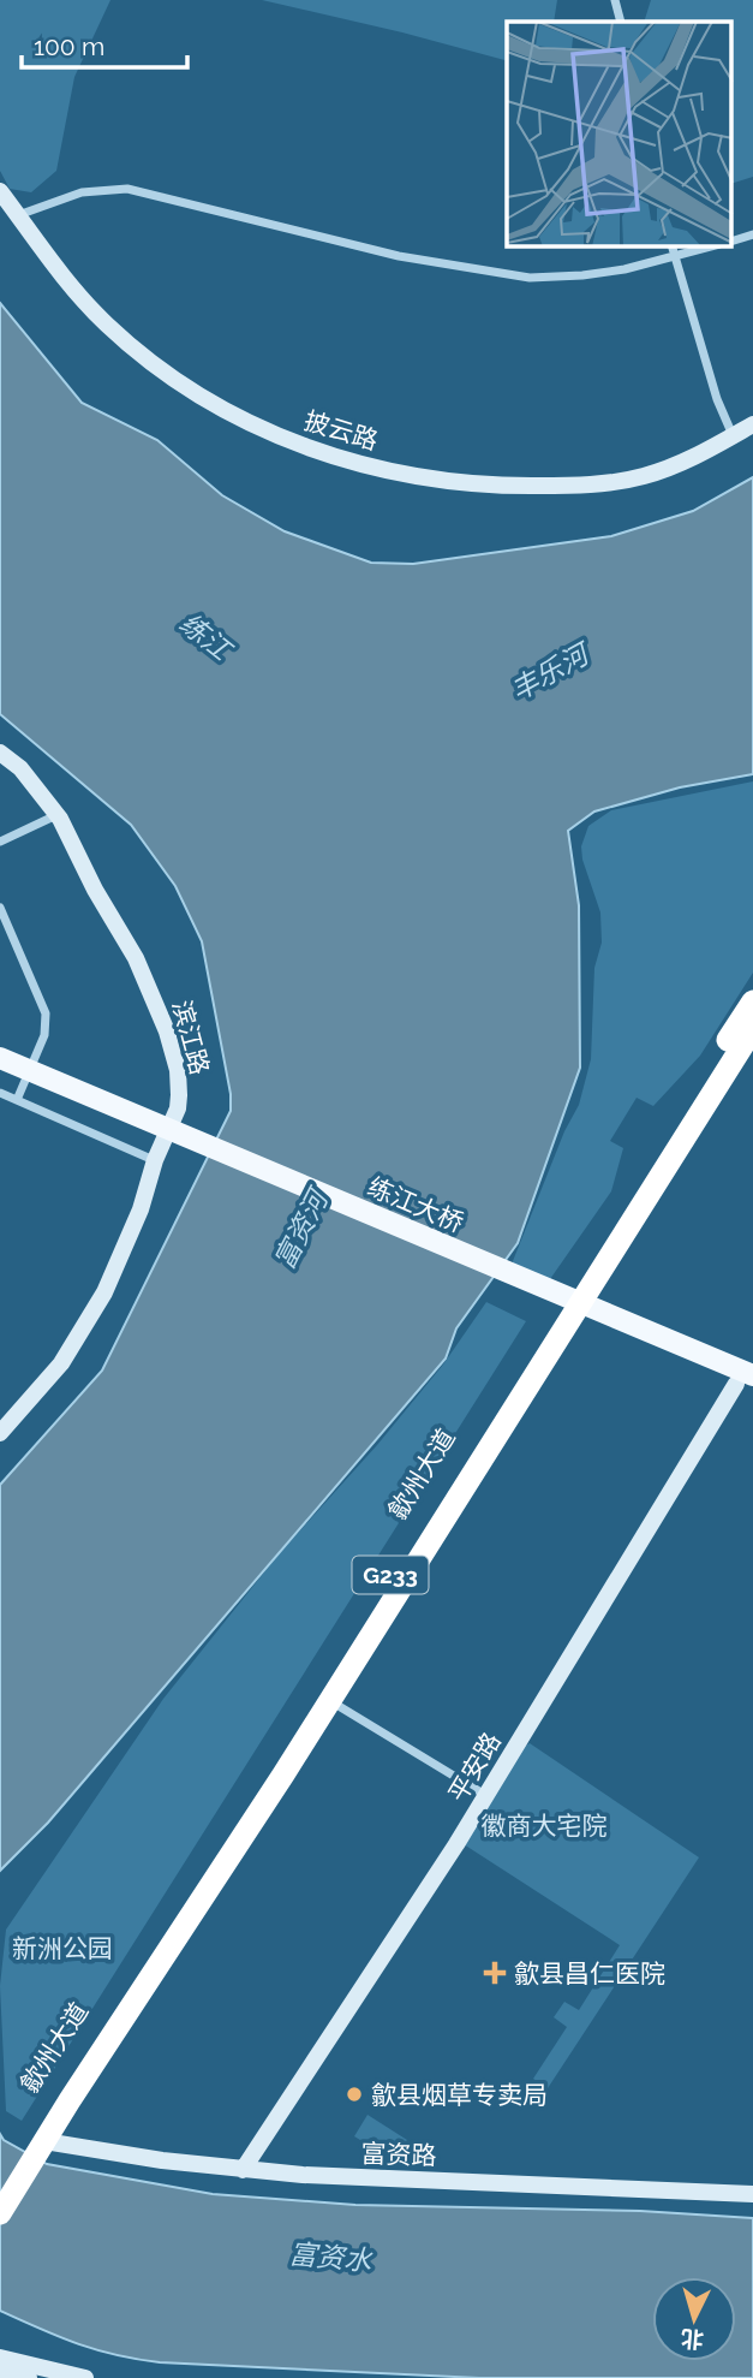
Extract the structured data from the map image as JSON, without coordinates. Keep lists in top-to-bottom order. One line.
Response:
{"streets":{"highway":["歙州大道","G233"],"main road":["练江大桥"],"street":["披云路","滨江路","平安路","富资路"]},"crossings":[["歙州大道","G233"],["歙州大道","富资路"],["G233","富资路"],["平安路","富资路"]],"water":["练江","丰乐河","富资河","富资水"],"parks":["徽商大宅院","新洲公园"],"places":{"health":["歙县昌仁医院"],"other":["歙县烟草专卖局"]},"scale_bar":"100 m","north":"bottom"}
